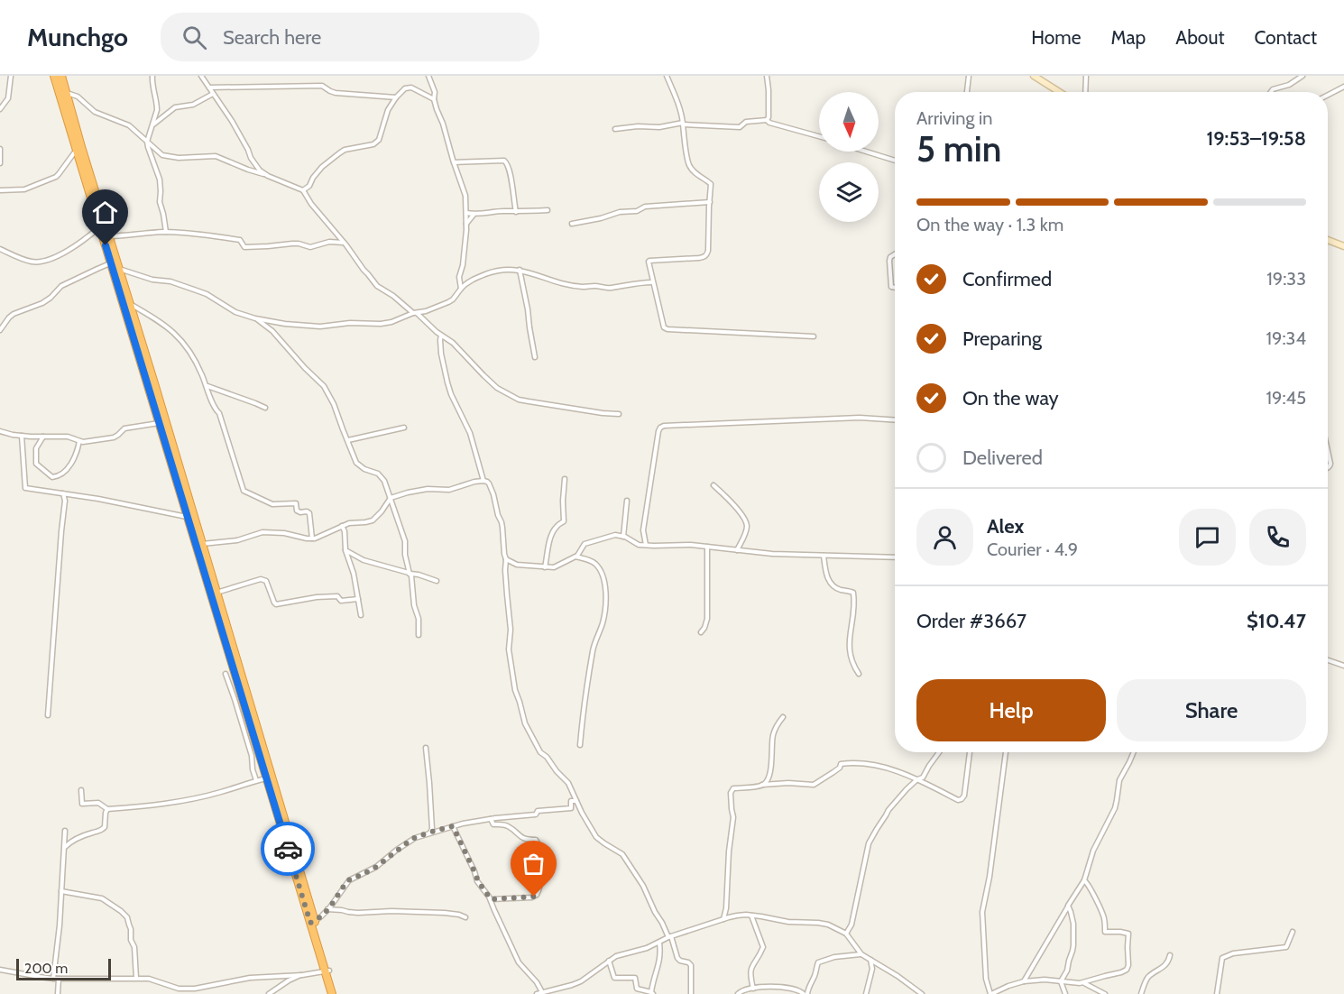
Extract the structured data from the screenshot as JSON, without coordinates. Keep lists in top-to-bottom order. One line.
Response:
{"scale_bar":"200 m","north":"bottom","page":{"header":"Munchgo","search":"Search here","nav":["Home","Map","About","Contact"],"heading":["5 min","Arriving in","19:53–19:58"],"panel":["Alex","Courier · 4.9","Order #3667","$10.47"],"bar":"On the way · 1.3 km","list":[["Confirmed","19:33"],["Preparing","19:34"],["On the way","19:45"],"Delivered"],"buttons":["Help","Share"],"scale":"200 m"}}
